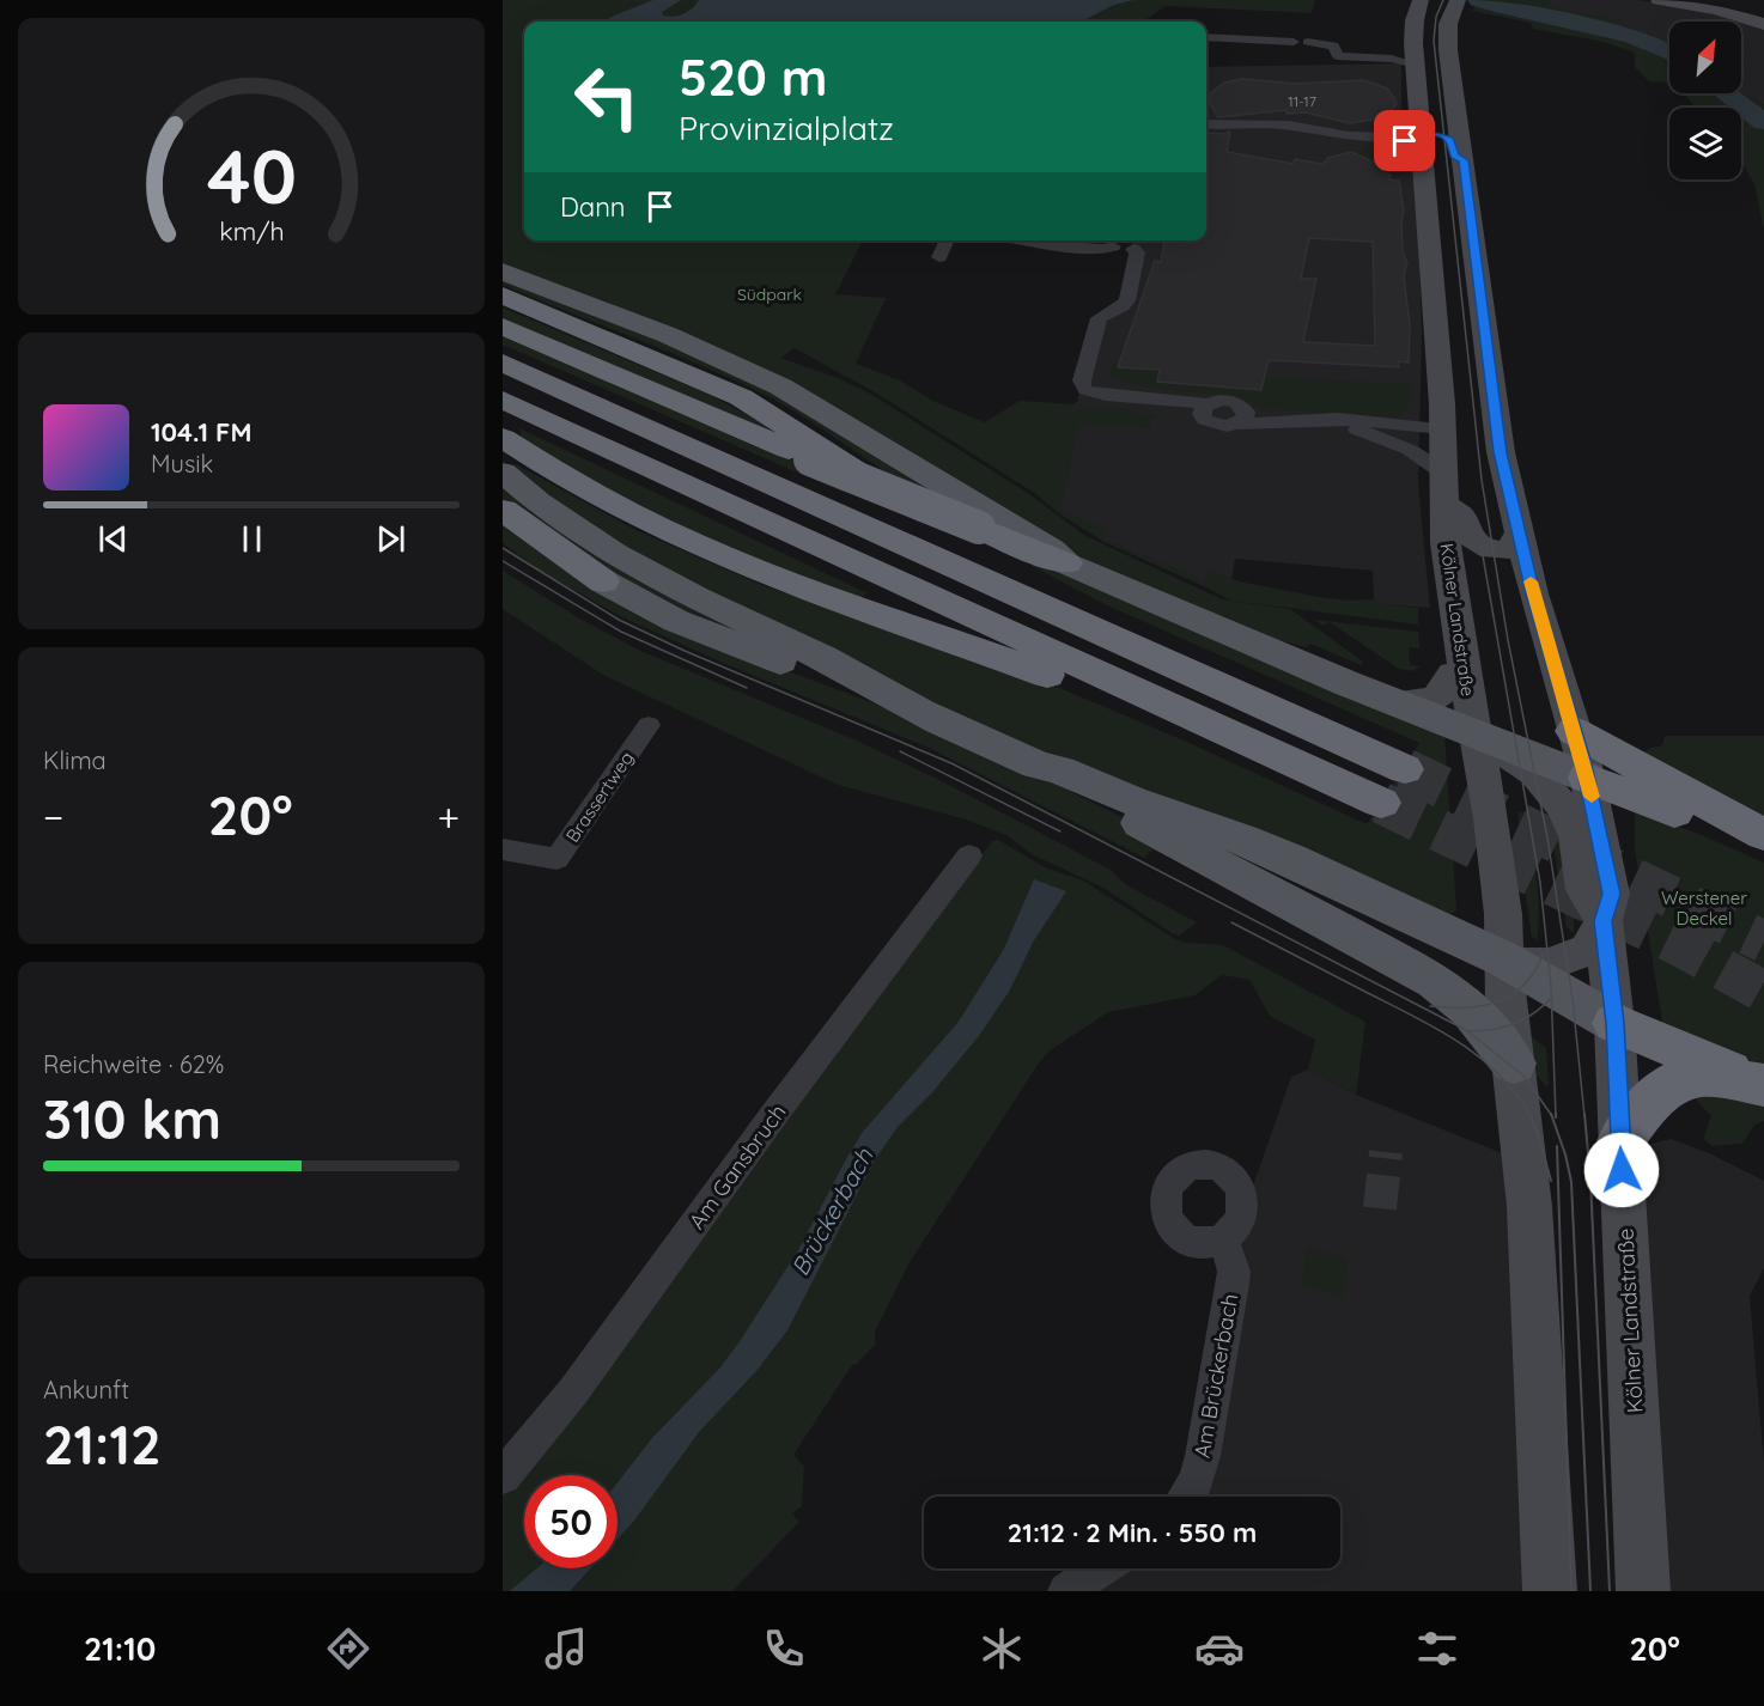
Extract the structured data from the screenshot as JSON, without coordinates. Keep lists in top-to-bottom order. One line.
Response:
{"streets":{"main road":["Kölner Landstraße"],"street":["Brassertweg","Am Gansbruch","Am Brückerbach"]},"water":["Brückerbach"],"parks":["Südpark","Werstener Deckel"],"house_numbers":["11-17"],"north":"top right","page":{"turn":["520 m","Provinzialplatz"],"then":"Dann","song":["104.1 FM","Musik"],"tile":["Klima",["Reichweite · 62%","310 km"],["Ankunft","21:12"]],"heat":["−","20°","+"],"limit":"50","trip":"21:12 · 2 Min. · 550 m","tabs":["21:10","20°"],"gauge":["40","km/h"]}}
